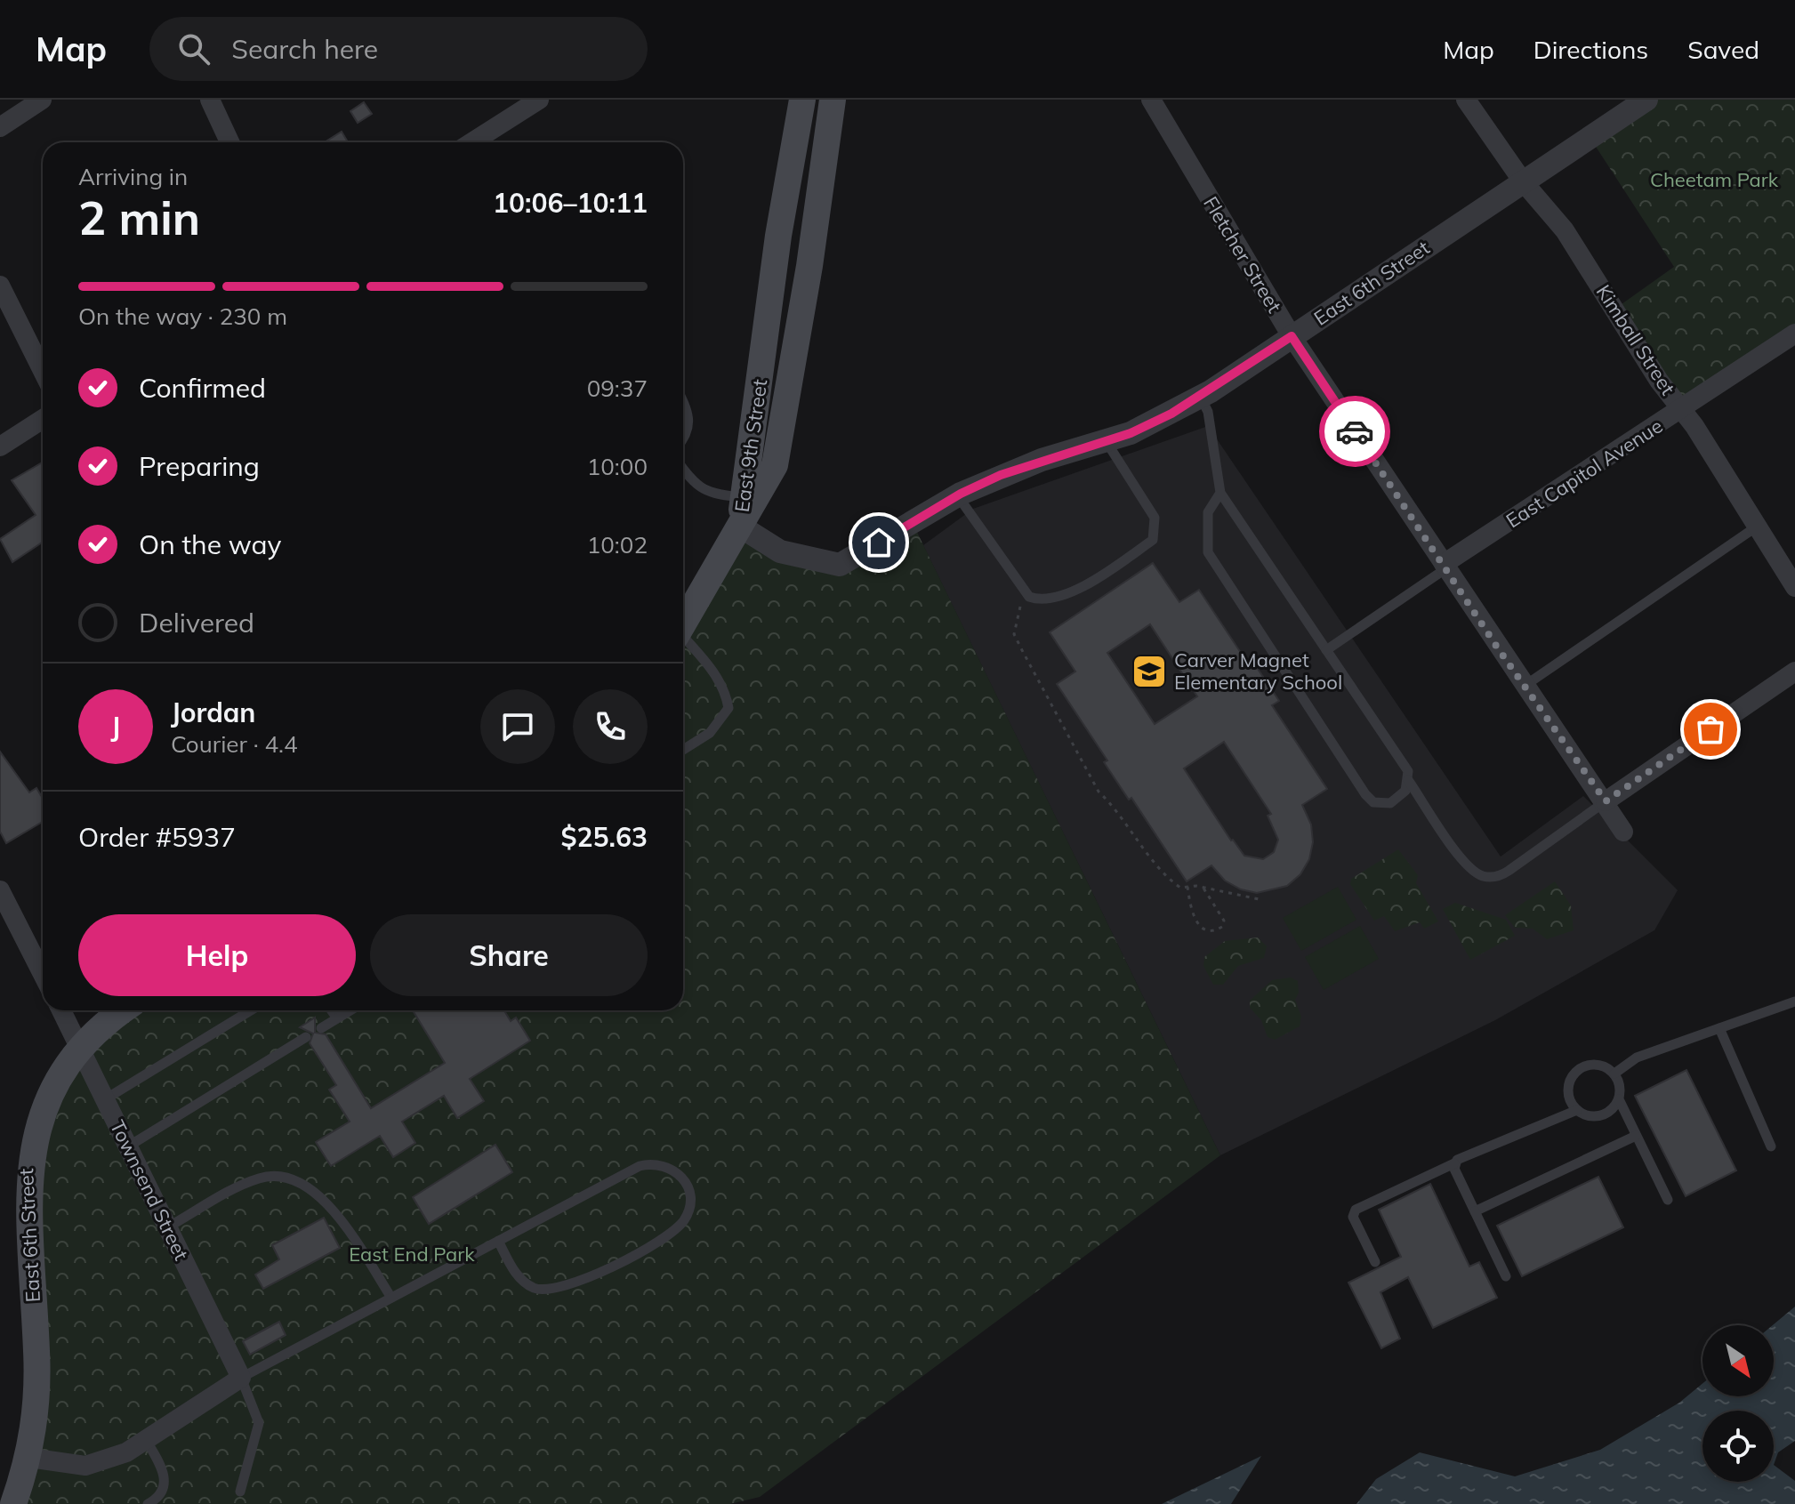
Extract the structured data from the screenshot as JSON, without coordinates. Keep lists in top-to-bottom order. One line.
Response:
{"streets":{"main road":["East 6th Street","East 9th Street"],"street":["Fletcher Street","Kimball Street","East Capitol Avenue","Townsend Street"]},"crossings":[["Fletcher Street","East 6th Street"],["Fletcher Street","East Capitol Avenue"],["East 6th Street","Kimball Street"],["East 6th Street","East 9th Street"],["East 6th Street","Townsend Street"],["Kimball Street","East Capitol Avenue"]],"parks":["Cheetam Park","East End Park"],"places":{"school or university":["Carver Magnet Elementary School"]},"north":"bottom right","page":{"header":"Map","search":"Search here","nav":["Map","Directions","Saved"],"heading":["2 min","Arriving in","10:06–10:11"],"panel":["Jordan","Courier · 4.4","Order #5937","$25.63"],"bar":"On the way · 230 m","list":[["Confirmed","09:37"],["Preparing","10:00"],["On the way","10:02"],"Delivered"],"round":"J","buttons":["Help","Share"]}}
